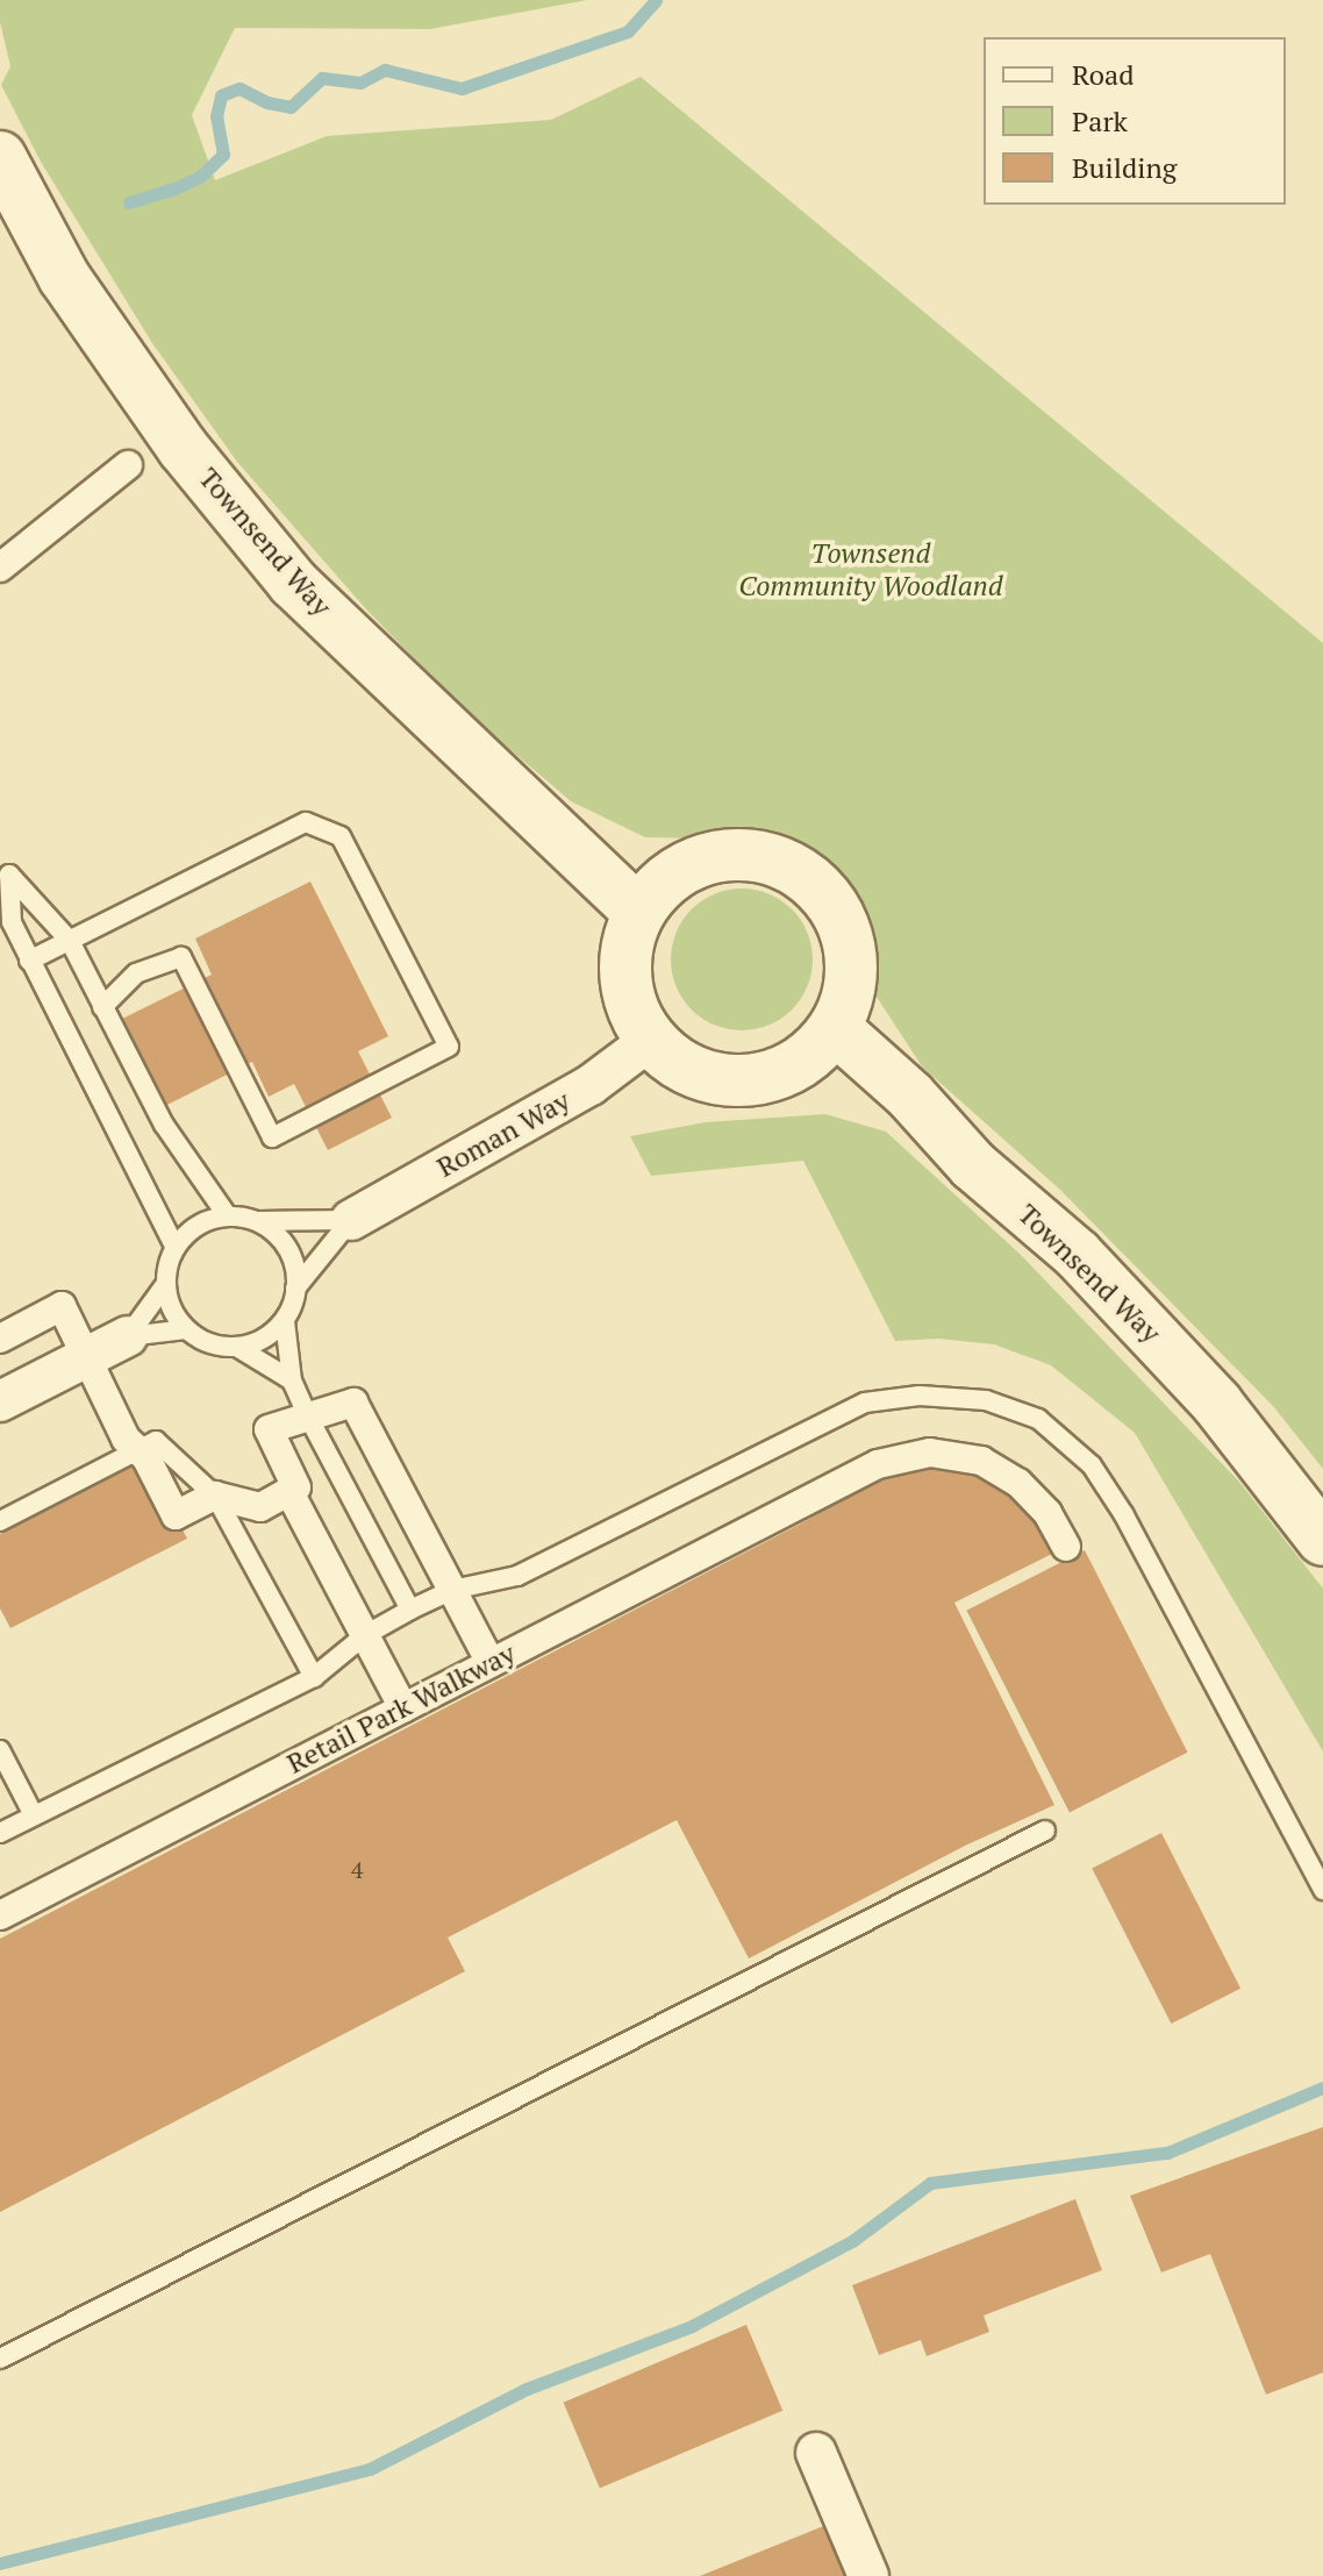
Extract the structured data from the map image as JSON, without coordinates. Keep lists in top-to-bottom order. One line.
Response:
{"streets":{"main road":["Townsend Way"],"street":["Roman Way","Retail Park Walkway"]},"crossings":[["Townsend Way","Roman Way"]],"parks":["Townsend Community Woodland"],"house_numbers":["4"],"legend":["Road","Park","Building"]}
